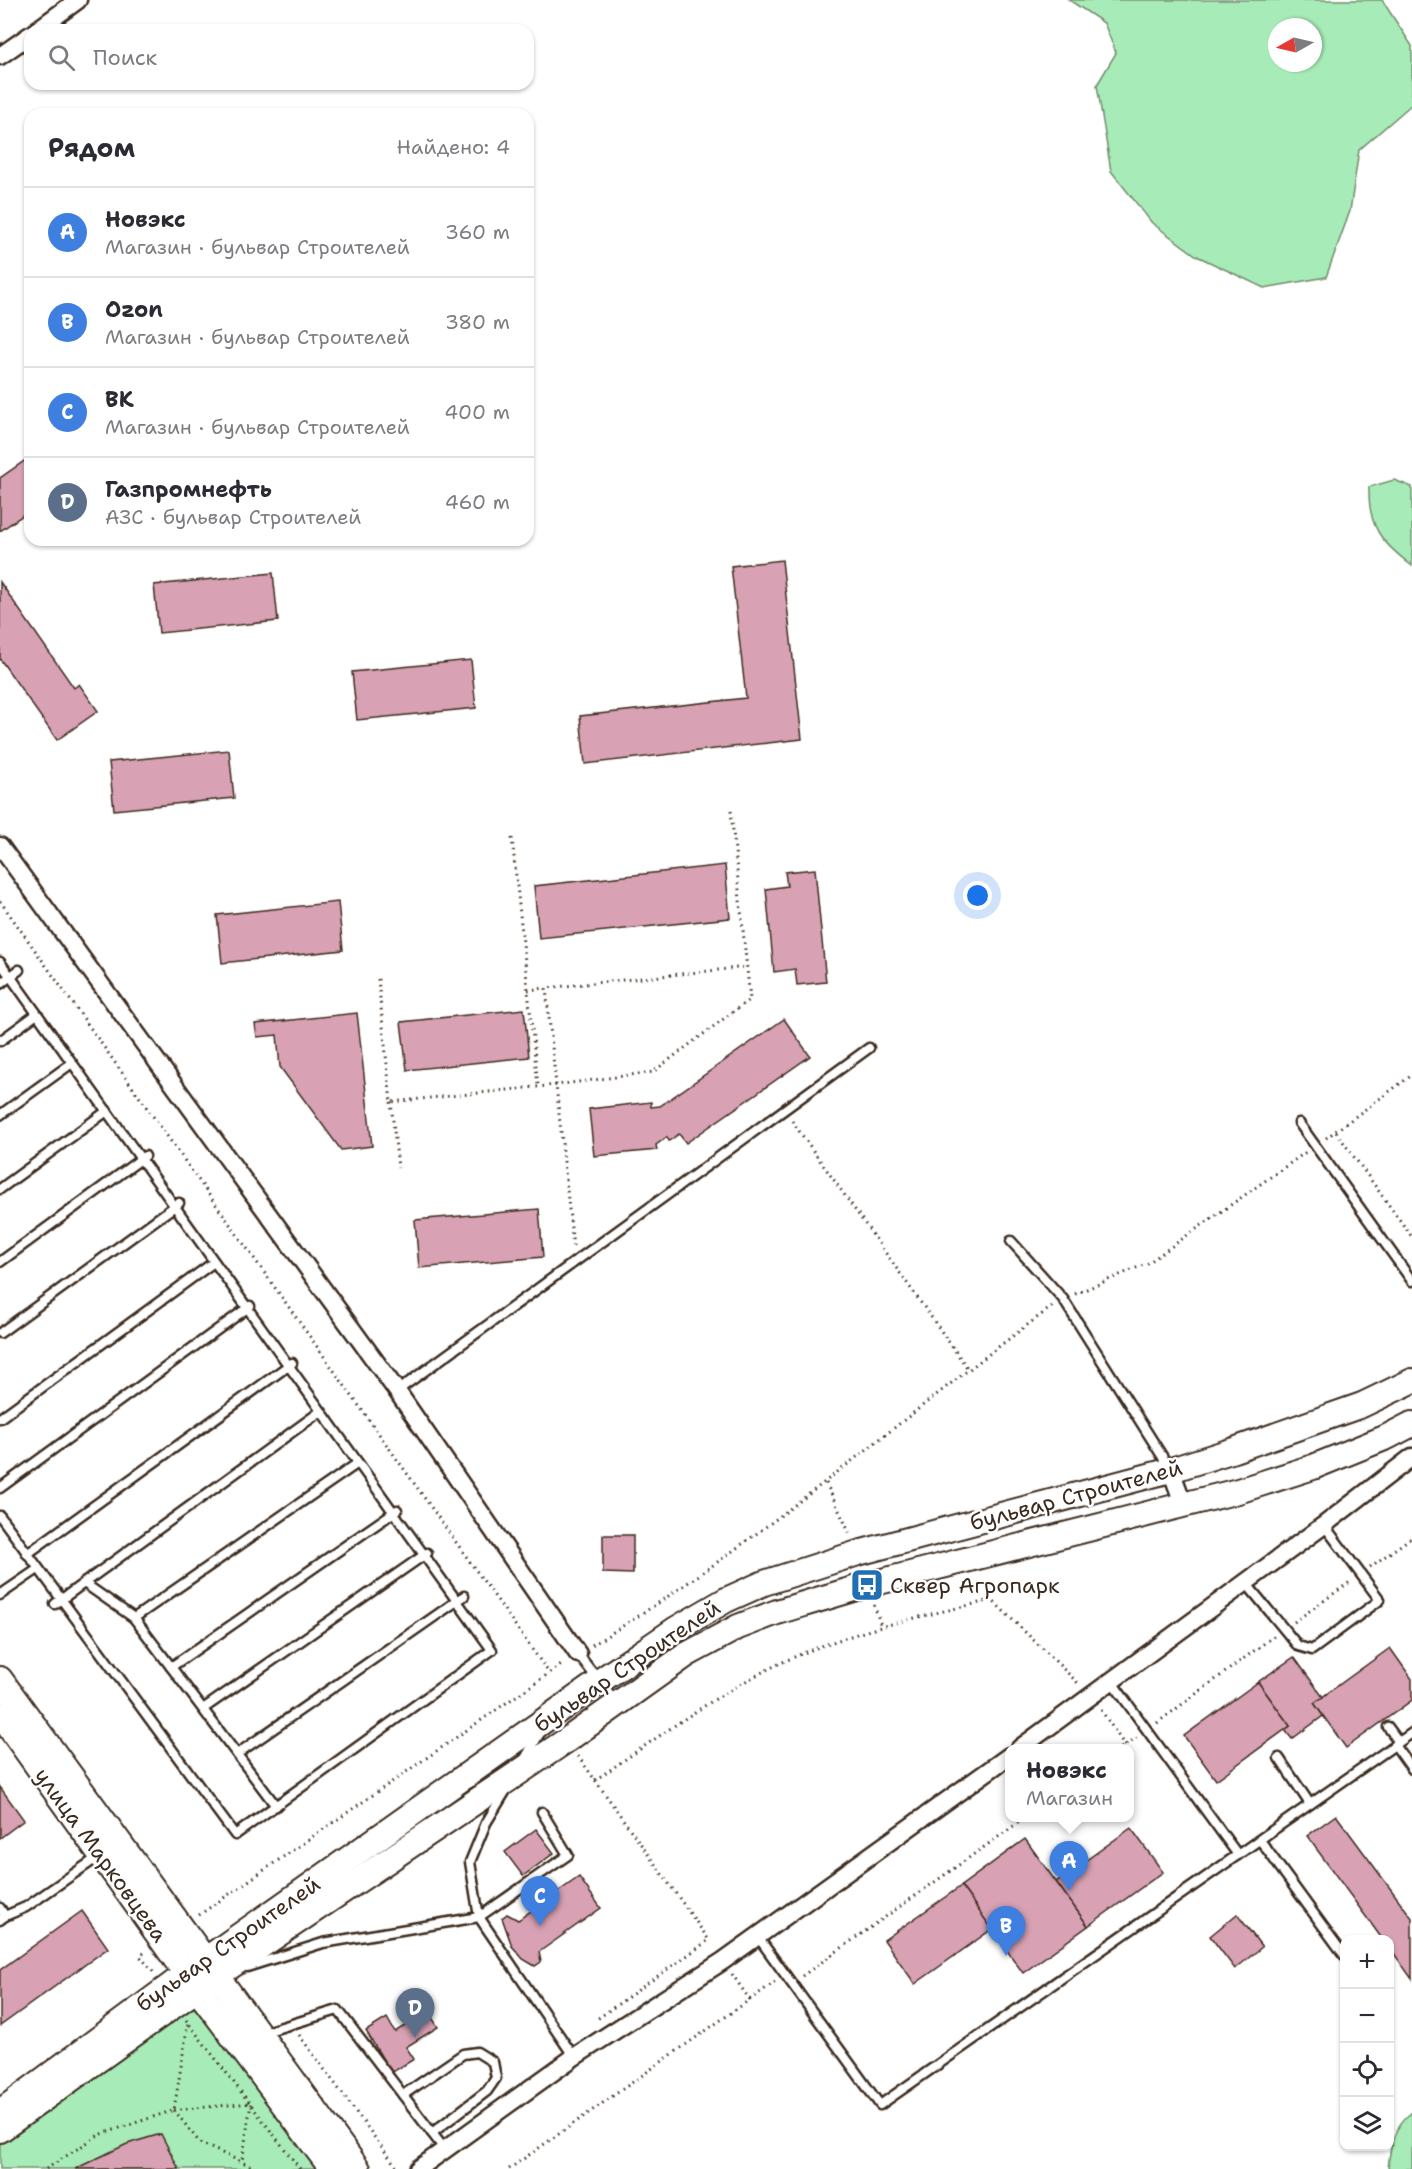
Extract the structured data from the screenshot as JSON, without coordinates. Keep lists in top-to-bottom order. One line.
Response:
{"streets":{"main road":["бульвар Строителей","улица Марковцева"]},"crossings":[["бульвар Строителей","улица Марковцева"]],"places":{"bus stop":["Сквер Агропарк"]},"north":"left","page":{"search":"Поиск","heading":["Рядом","Найдено: 4"],"list":[{"mark":"A","name":"Новэкс","note":"Магазин · бульвар Строителей","value":"360 m"},{"mark":"B","name":"Ozon","note":"Магазин · бульвар Строителей","value":"380 m"},{"mark":"C","name":"ВК","note":"Магазин · бульвар Строителей","value":"400 m"},{"mark":"D","name":"Газпромнефть","note":"АЗС · бульвар Строителей","value":"460 m"}],"popup":["Новэкс","Магазин"],"pins":["A","C","B","D"],"map_buttons":["+","−"]}}
